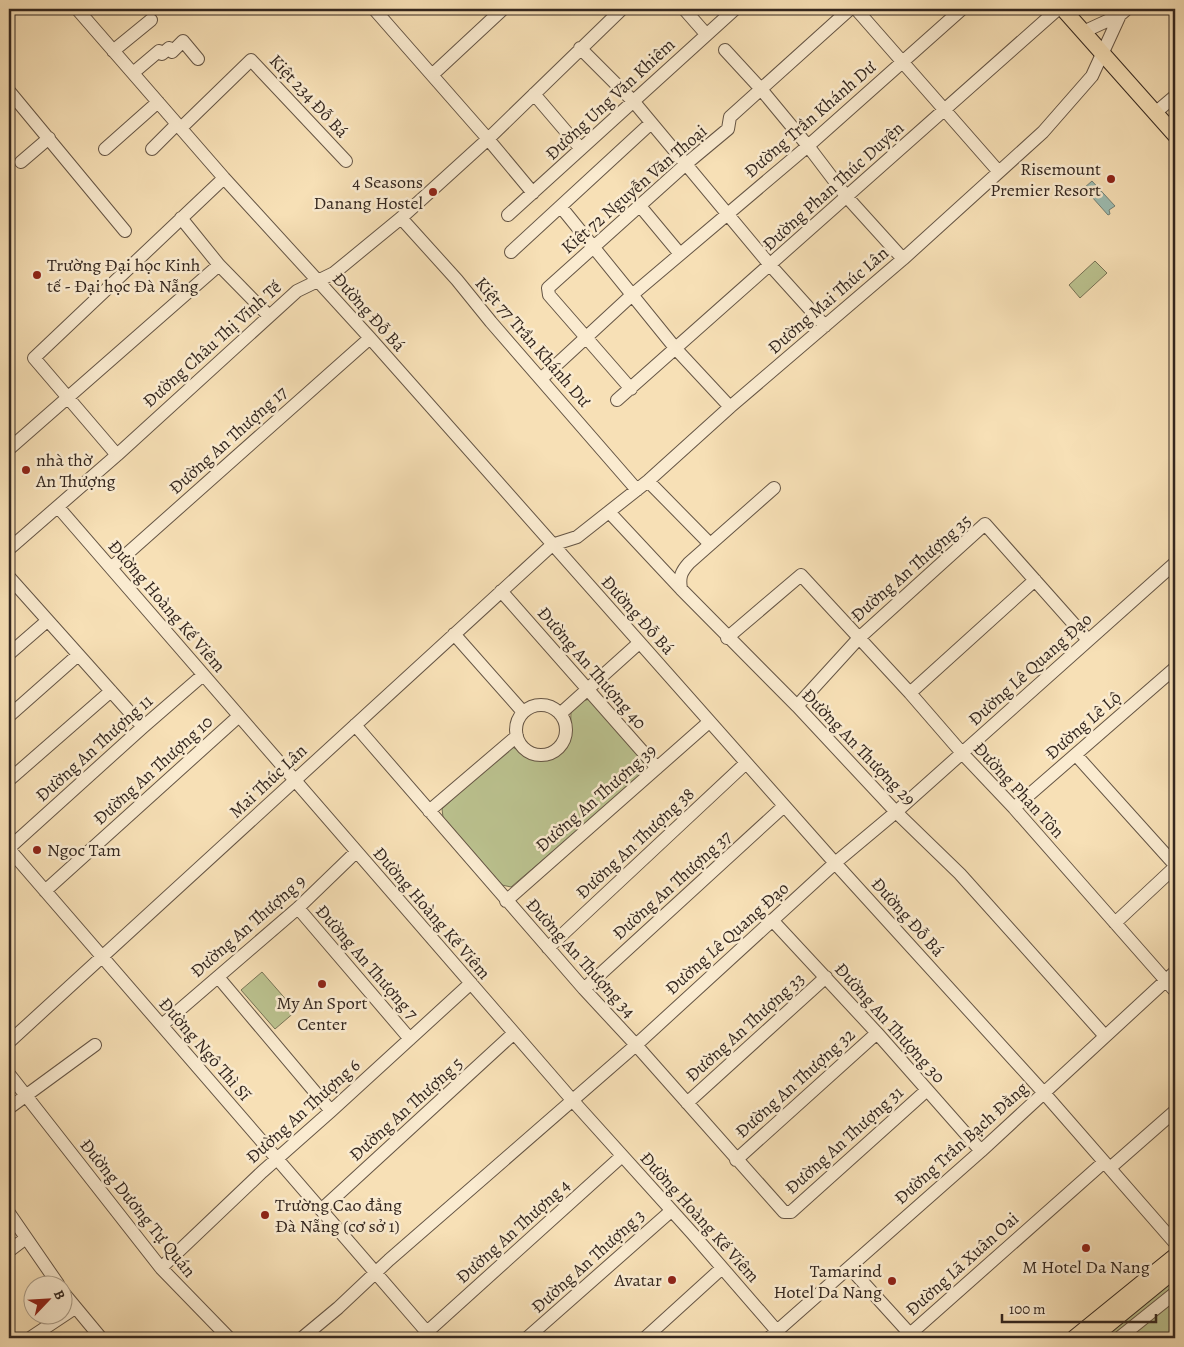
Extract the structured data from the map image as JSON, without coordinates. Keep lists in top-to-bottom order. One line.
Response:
{"streets":{"street":["Kiệt 234 Đỗ Bá","Đường Ung Văn Khiêm","Đường Trần Khánh Dư","Đường Phan Thúc Duyện","Kiệt 72 Nguyễn Văn Thoại","Đường Mai Thúc Lân","Đường Đỗ Bá","Kiệt 77 Trần Khánh Dư","Đường Châu Thị Vĩnh Tế","Đường An Thượng 17","Đường An Thượng 35","Đường Hoàng Kế Viêm","Đường An Thượng 40","Đường Lê Quang Đạo","Đường Lê Lộ","Đường An Thượng 29","Đường An Thượng 11","Đường An Thượng 10","Mai Thúc Lân","Đường Phan Tôn","Đường An Thượng 39","Đường An Thượng 38","Đường An Thượng 37","Đường An Thượng 9","Đường An Thượng 34","Đường An Thượng 7","Đường An Thượng 30","Đường An Thượng 33","Đường Ngô Thì Sĩ","Đường An Thượng 32","Đường An Thượng 5","Đường An Thượng 6","Đường An Thượng 31","Đường Trần Bạch Đằng","Đường Dương Tự Quán","Đường An Thượng 4","Đường An Thượng 3","Đường Lã Xuân Oai"]},"crossings":[["Kiệt 234 Đỗ Bá","Đường Đỗ Bá"],["Đường Trần Khánh Dư","Kiệt 72 Nguyễn Văn Thoại"],["Đường Trần Khánh Dư","Kiệt 77 Trần Khánh Dư"],["Đường Mai Thúc Lân","Đường Đỗ Bá"],["Đường Mai Thúc Lân","Kiệt 77 Trần Khánh Dư"],["Đường Mai Thúc Lân","Đường An Thượng 29"],["Đường Mai Thúc Lân","Mai Thúc Lân"],["Đường Đỗ Bá","Đường Châu Thị Vĩnh Tế"],["Đường Đỗ Bá","Đường An Thượng 17"],["Đường Đỗ Bá","Đường Lê Quang Đạo"],["Đường Đỗ Bá","Mai Thúc Lân"],["Đường Đỗ Bá","Đường An Thượng 39"],["Đường Đỗ Bá","Đường An Thượng 38"],["Đường Đỗ Bá","Đường An Thượng 37"],["Đường Đỗ Bá","Đường Trần Bạch Đằng"],["Đường Đỗ Bá","Đường Lã Xuân Oai"],["Kiệt 77 Trần Khánh Dư","Đường Châu Thị Vĩnh Tế"],["Đường Châu Thị Vĩnh Tế","Đường Hoàng Kế Viêm"],["Đường An Thượng 17","Đường Hoàng Kế Viêm"],["Đường An Thượng 35","Đường Lê Quang Đạo"],["Đường An Thượng 35","Đường An Thượng 29"],["Đường An Thượng 35","Đường Phan Tôn"],["Đường Hoàng Kế Viêm","Đường Lê Quang Đạo"],["Đường Hoàng Kế Viêm","Đường An Thượng 11"],["Đường Hoàng Kế Viêm","Đường An Thượng 10"],["Đường Hoàng Kế Viêm","Mai Thúc Lân"],["Đường Hoàng Kế Viêm","Đường An Thượng 9"],["Đường Hoàng Kế Viêm","Đường An Thượng 5"],["Đường Hoàng Kế Viêm","Đường An Thượng 6"],["Đường Hoàng Kế Viêm","Đường Trần Bạch Đằng"],["Đường Hoàng Kế Viêm","Đường An Thượng 4"],["Đường Hoàng Kế Viêm","Đường An Thượng 3"],["Đường An Thượng 40","Mai Thúc Lân"],["Đường An Thượng 40","Đường An Thượng 39"],["Đường Lê Quang Đạo","Đường An Thượng 29"],["Đường Lê Quang Đạo","Đường Phan Tôn"],["Đường Lê Quang Đạo","Đường An Thượng 34"],["Đường Lê Quang Đạo","Đường An Thượng 30"],["Đường Lê Quang Đạo","Đường Ngô Thì Sĩ"],["Đường Lê Lộ","Đường Phan Tôn"],["Đường An Thượng 29","Đường Phan Tôn"],["Đường An Thượng 29","Đường Trần Bạch Đằng"],["Đường An Thượng 11","Đường Ngô Thì Sĩ"],["Đường An Thượng 10","Đường Ngô Thì Sĩ"],["Mai Thúc Lân","Đường An Thượng 34"],["Mai Thúc Lân","Đường Ngô Thì Sĩ"],["Đường Phan Tôn","Đường Trần Bạch Đằng"],["Đường An Thượng 39","Đường An Thượng 34"],["Đường An Thượng 38","Đường An Thượng 34"],["Đường An Thượng 37","Đường An Thượng 34"],["Đường An Thượng 9","Đường An Thượng 7"],["Đường An Thượng 9","Đường Ngô Thì Sĩ"],["Đường An Thượng 34","Đường An Thượng 33"],["Đường An Thượng 34","Đường An Thượng 32"],["Đường An Thượng 34","Đường An Thượng 31"],["Đường An Thượng 7","Đường An Thượng 6"],["Đường An Thượng 30","Đường An Thượng 33"],["Đường An Thượng 30","Đường An Thượng 32"],["Đường An Thượng 30","Đường An Thượng 31"],["Đường An Thượng 30","Đường Trần Bạch Đằng"],["Đường Ngô Thì Sĩ","Đường An Thượng 5"],["Đường Ngô Thì Sĩ","Đường An Thượng 6"],["Đường Ngô Thì Sĩ","Đường An Thượng 4"],["Đường An Thượng 6","Đường Dương Tự Quán"],["Đường Trần Bạch Đằng","Đường Lã Xuân Oai"]],"places":["Risemount Premier Resort","4 Seasons Danang Hostel","Trường Đại học Kinh tế - Đại học Đà Nẵng","nhà thờ An Thượng","Ngoc Tam","My An Sport Center","Trường Cao đẳng Đà Nẵng (cơ sở 1)","M Hotel Da Nang","Avatar","Tamarind Hotel Da Nang"],"scale_bar":"100 m","north":"top right"}
